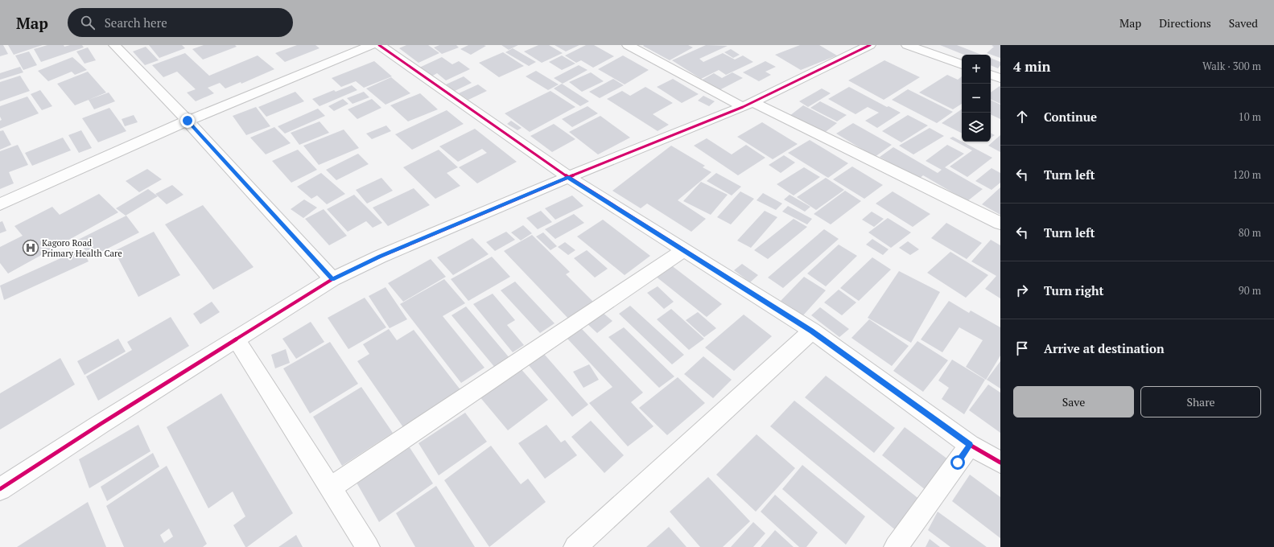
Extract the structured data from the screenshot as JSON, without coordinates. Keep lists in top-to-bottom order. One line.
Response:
{"places":{"hospital":["Kagoro Road Primary Health Care"]},"page":{"header":"Map","search":"Search here","nav":["Map","Directions","Saved"],"heading":["4 min","Walk · 300 m"],"map_buttons":["+","−"],"list":[["Continue","10 m"],["Turn left","120 m"],["Turn left","80 m"],["Turn right","90 m"],"Arrive at destination"],"buttons":["Save","Share"]}}
